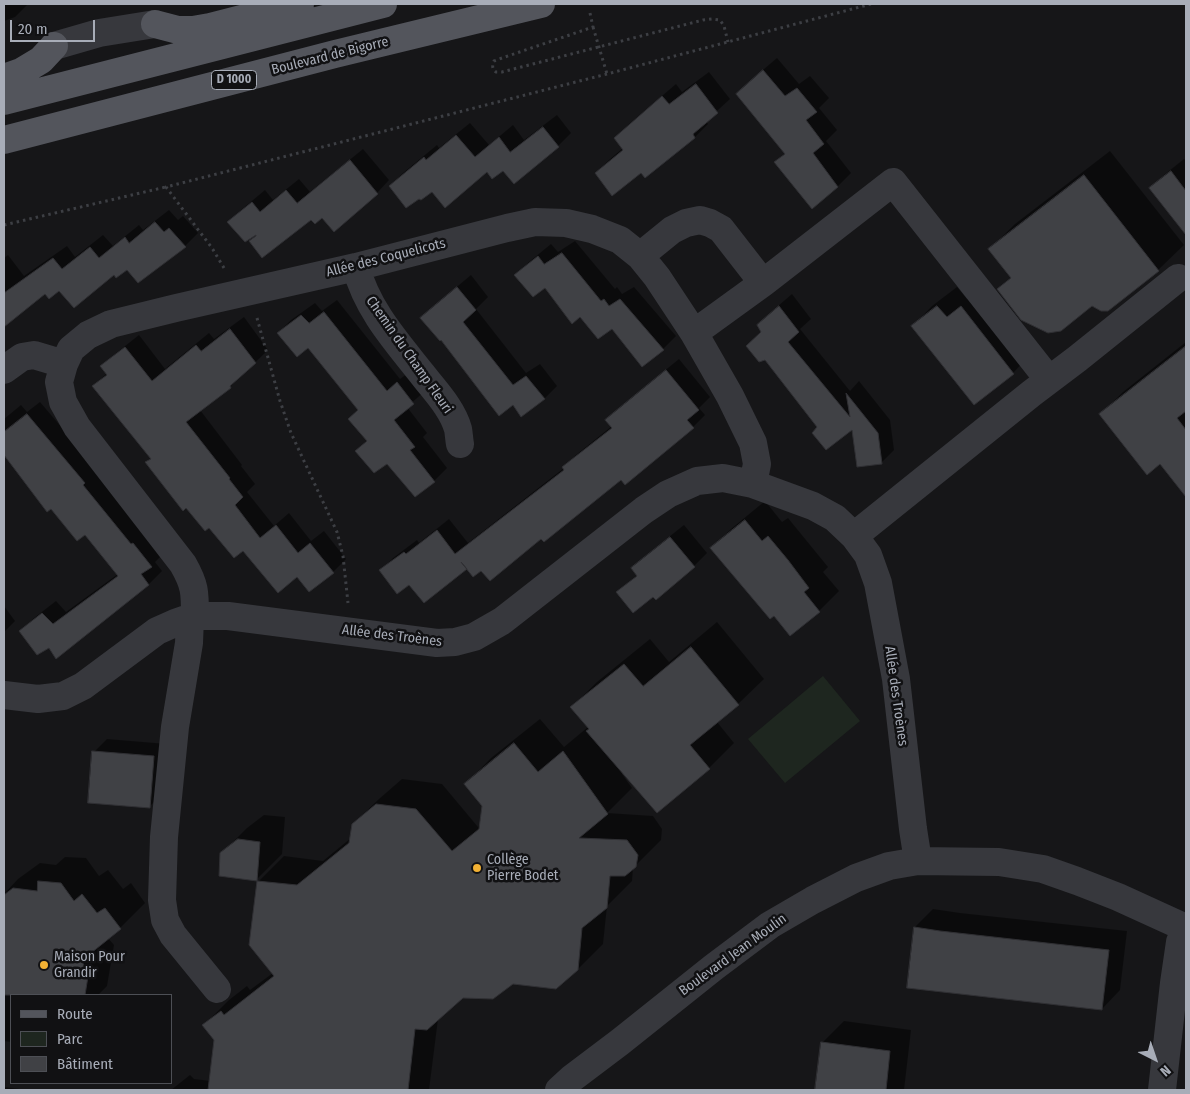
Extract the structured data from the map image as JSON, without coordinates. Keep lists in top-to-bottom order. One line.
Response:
{"streets":{"main road":["Boulevard de Bigorre","D 1000"],"street":["Allée des Coquelicots","Chemin du Champ Fleuri","Allée des Troènes","Boulevard Jean Moulin"]},"crossings":[["Allée des Coquelicots","Chemin du Champ Fleuri"],["Allée des Coquelicots","Allée des Troènes"],["Allée des Troènes","Boulevard Jean Moulin"]],"places":["Collège Pierre Bodet","Maison Pour Grandir"],"legend":["Route","Parc","Bâtiment"],"scale_bar":"20 m","north":"bottom right"}
